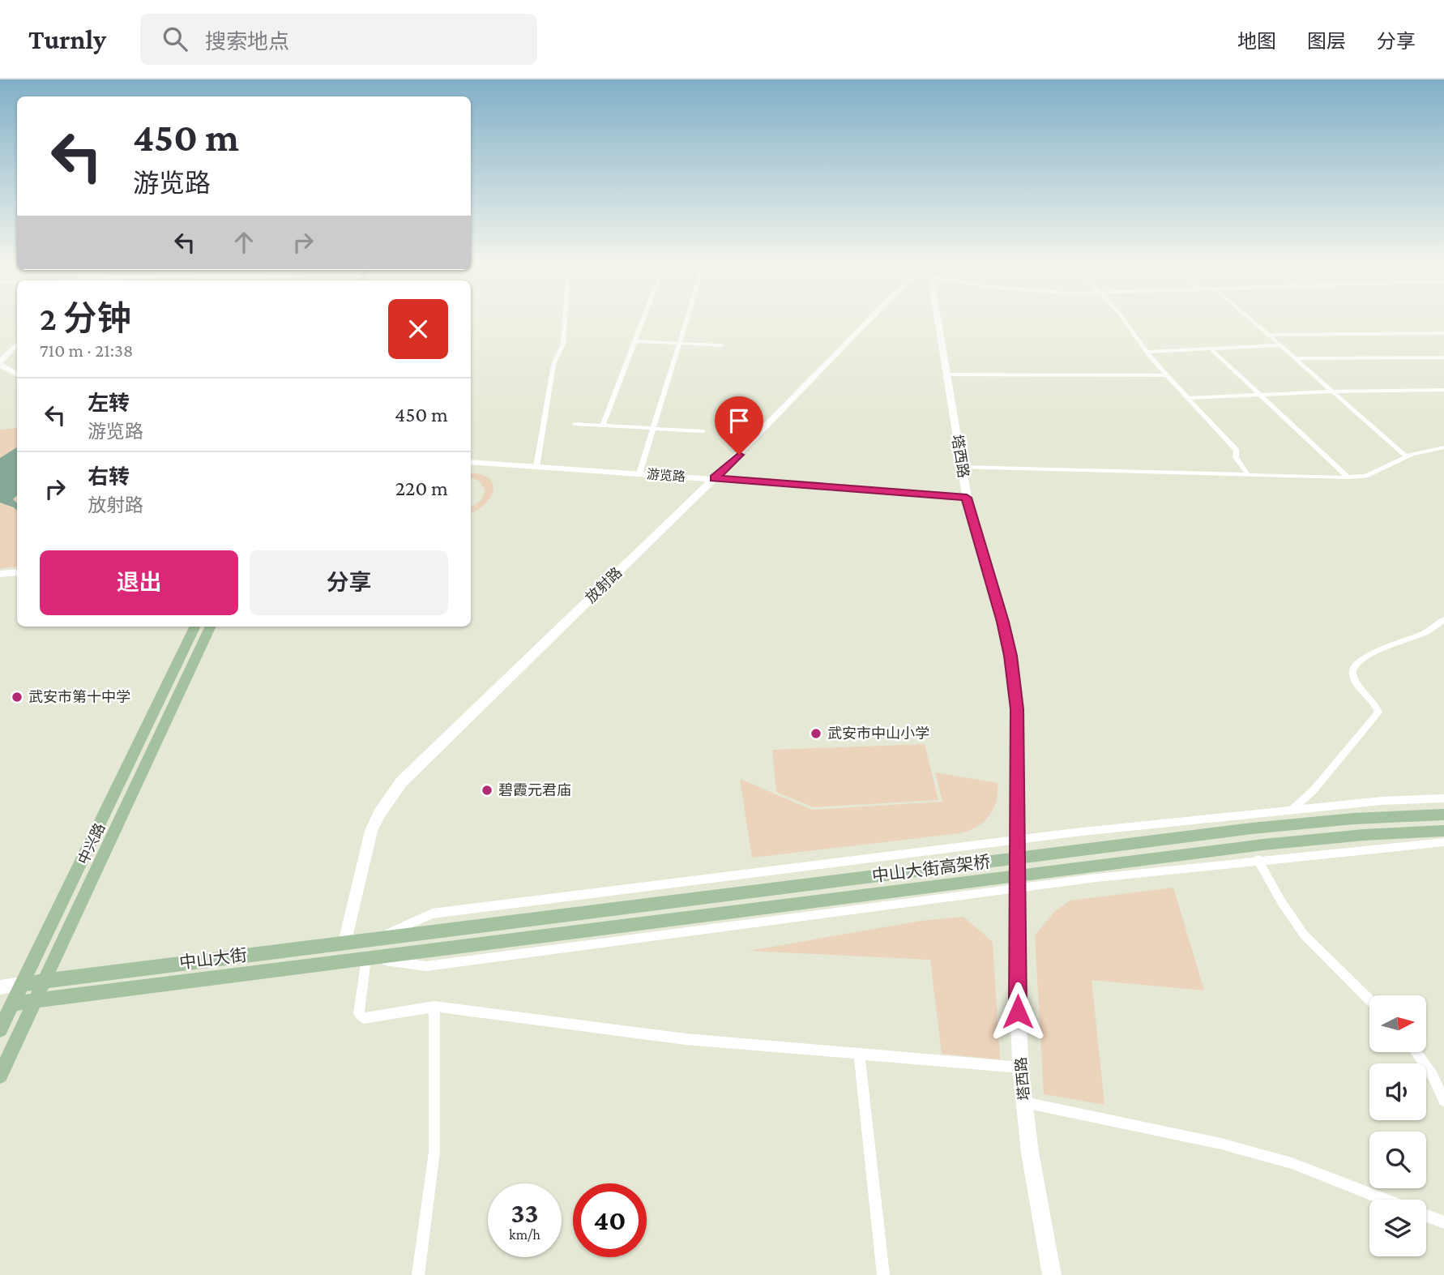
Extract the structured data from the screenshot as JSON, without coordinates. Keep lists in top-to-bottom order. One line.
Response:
{"streets":{"main road":["中兴路","中山大街高架桥","中山大街"],"street":["塔西路","游览路","放射路"]},"crossings":[["塔西路","游览路"],["游览路","放射路"],["放射路","中山大街"],["中兴路","中山大街"],["中山大街高架桥","中山大街"]],"places":["武安市第十中学","武安市中山小学","碧霞元君庙"],"north":"right","page":{"header":"Turnly","search":"搜索地点","nav":["地图","图层","分享"],"turn":["450 m","游览路"],"heading":["2 分钟","710 m · 21:38"],"list":[{"name":"左转","note":"游览路","value":"450 m"},{"name":"右转","note":"放射路","value":"220 m"}],"buttons":["退出","分享"],"speed":"33 km/h","limit":"40"}}
